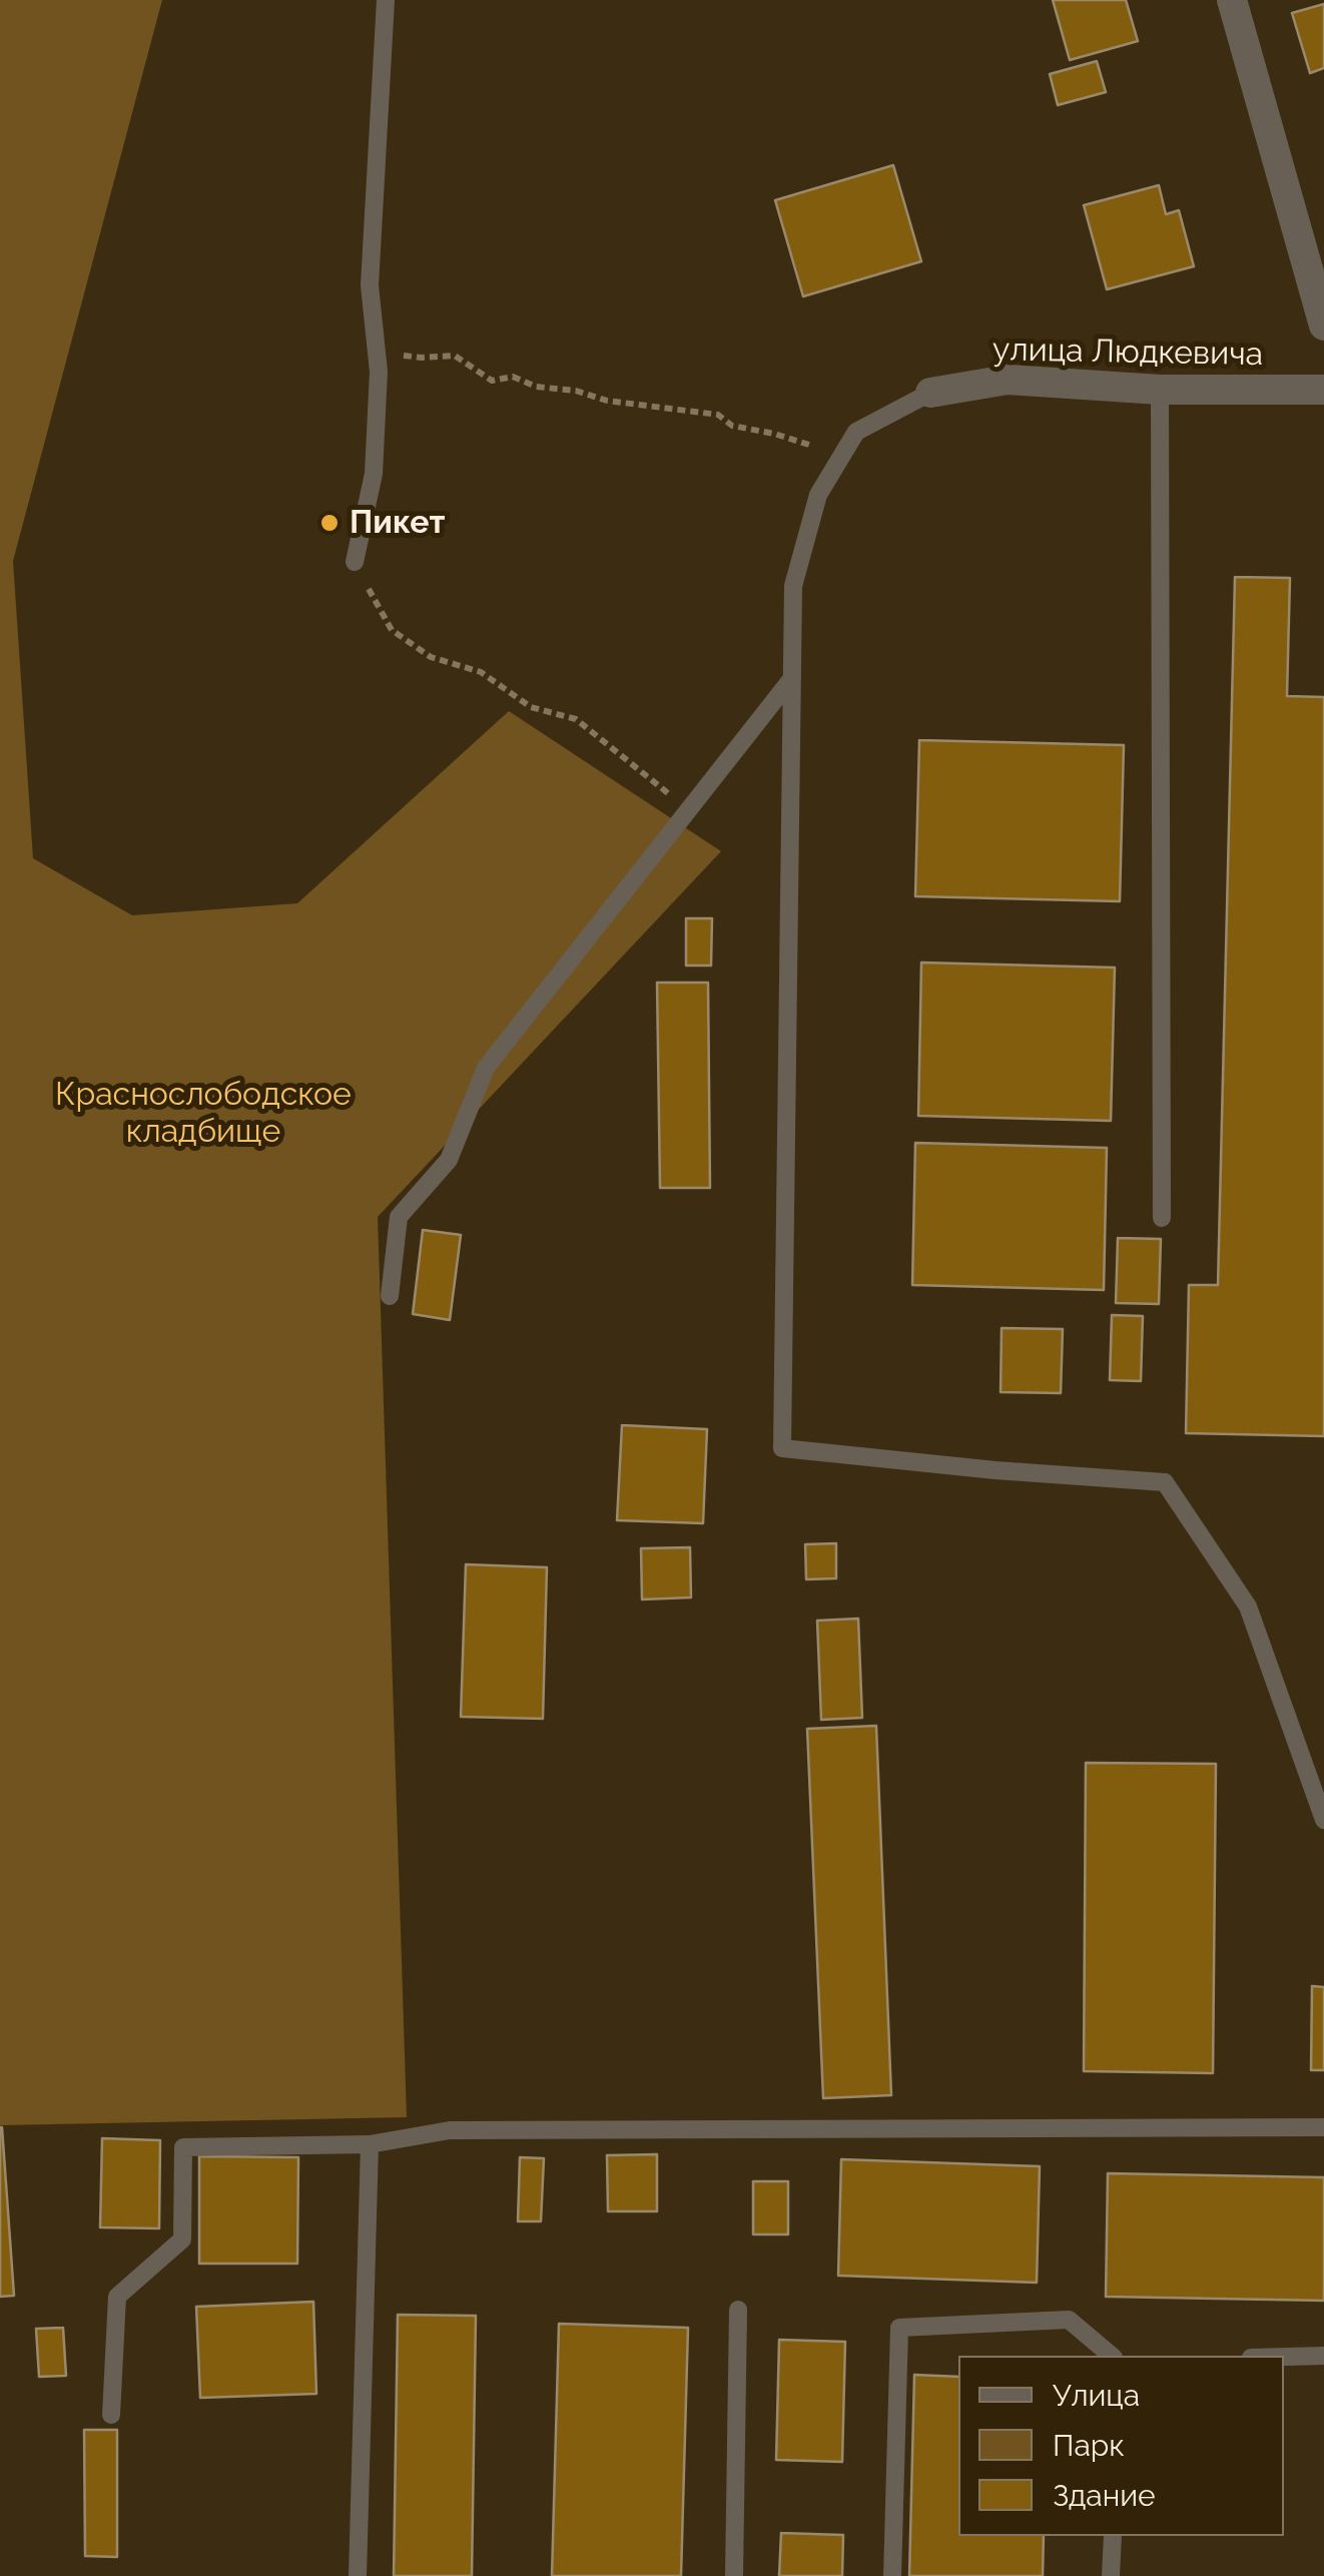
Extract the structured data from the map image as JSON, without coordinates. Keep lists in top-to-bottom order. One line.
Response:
{"streets":{"street":["улица Людкевича"]},"parks":["Краснослободское кладбище"],"places":["Пикет"],"legend":["Улица","Парк","Здание"]}
